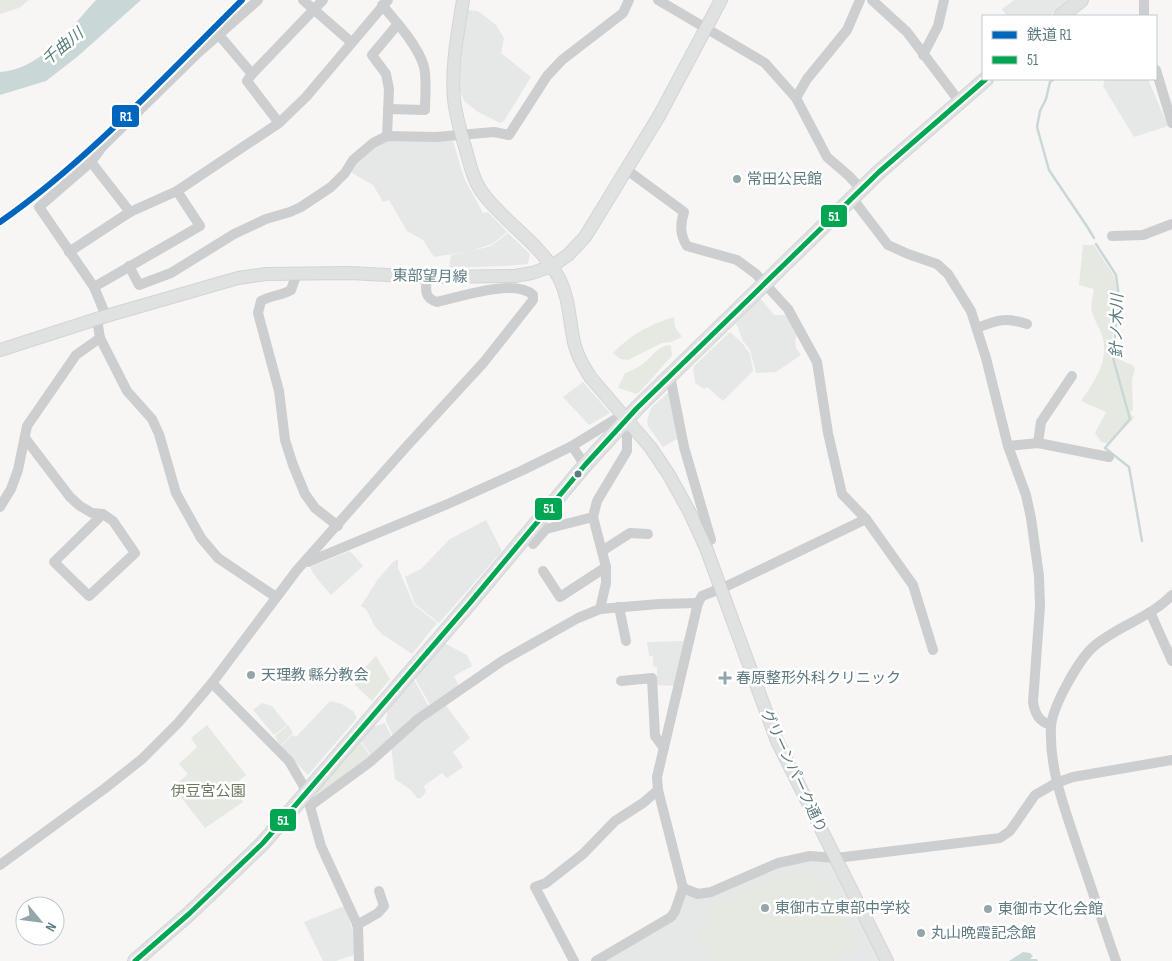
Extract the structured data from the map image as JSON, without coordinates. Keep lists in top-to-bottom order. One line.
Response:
{"streets":{"main road":["東部望月線","グリーンパーク通り"]},"crossings":[["東部望月線","グリーンパーク通り"]],"water":["千曲川","針ノ木川"],"parks":["伊豆宮公園"],"places":{"other":["常田公民館","天理教 縣分教会","東御市立東部中学校","東御市文化会館","丸山晩霞記念館"],"health":["春原整形外科クリニック"]},"lines":["rail line R1","transit line 51"],"legend":["鉄道 R1","51"],"north":"bottom right"}
